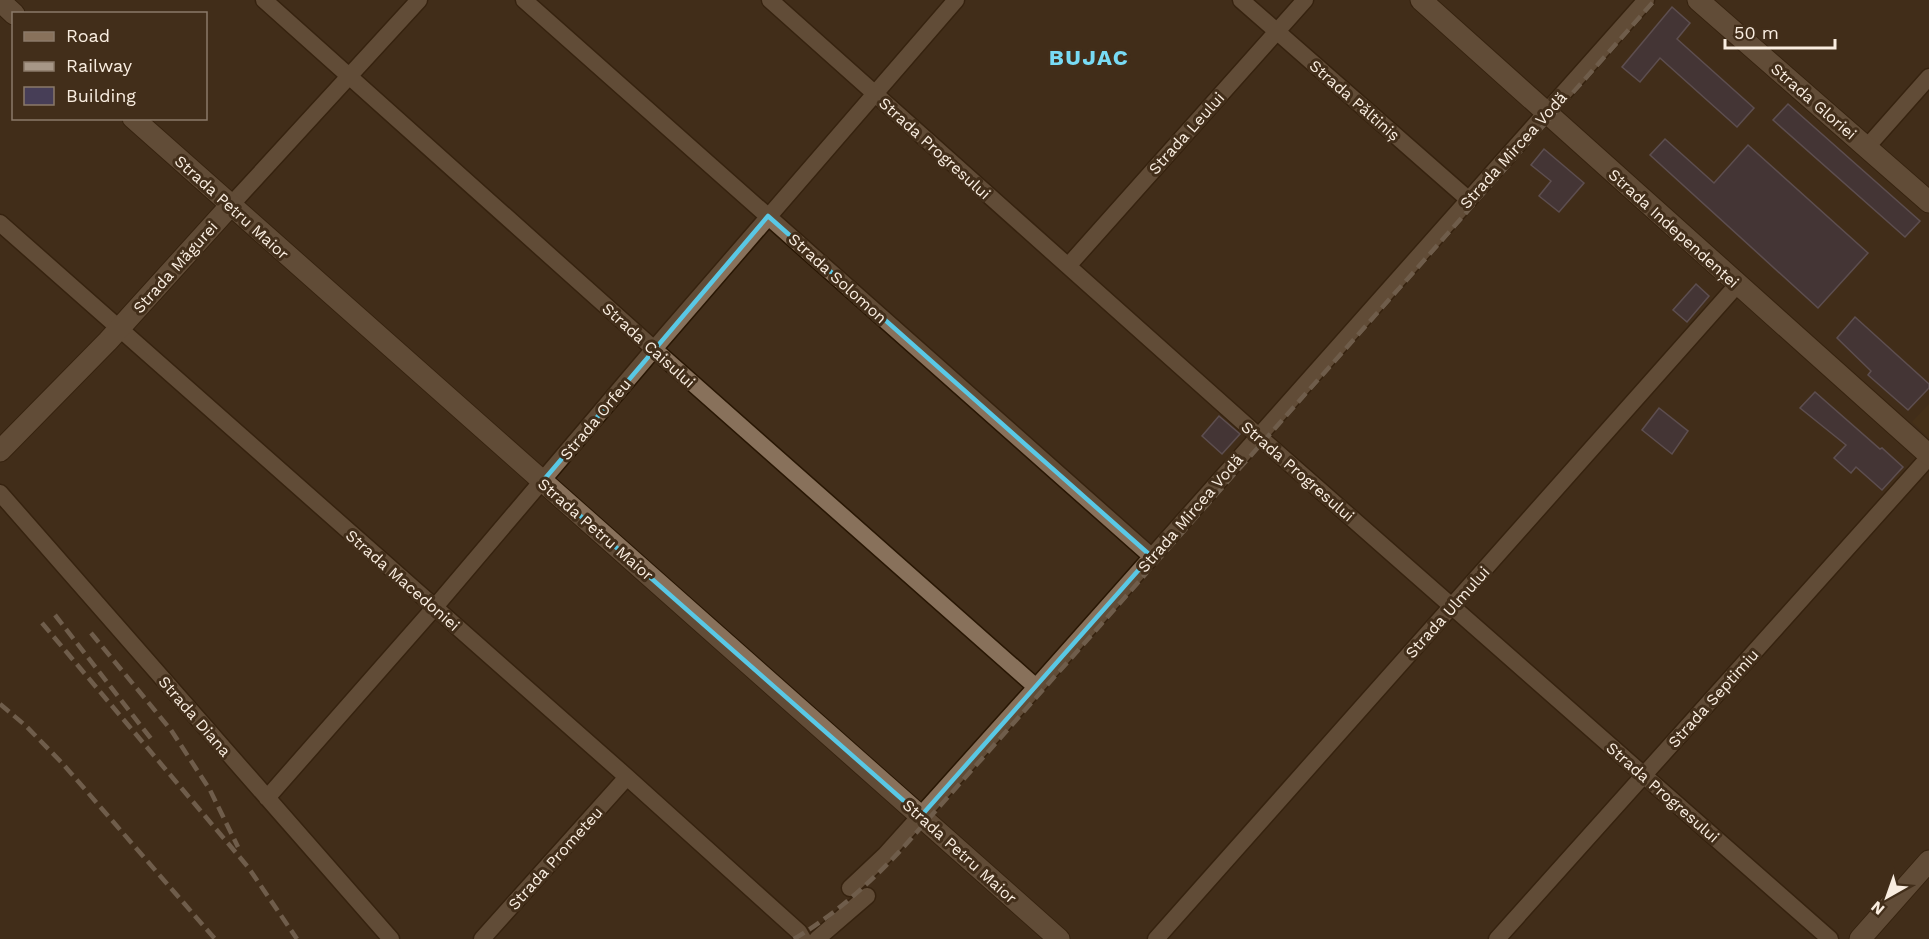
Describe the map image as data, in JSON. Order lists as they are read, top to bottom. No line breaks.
{"streets":{"street":["Strada Păltiniș","Strada Gloriei","Strada Leului","Strada Progresului","Strada Mircea Vodă","Strada Petru Maior","Strada Independenței","Strada Măgurei","Strada Solomon","Strada Caisului","Strada Orfeu","Strada Macedoniei","Strada Ulmului","Strada Septimiu","Strada Diana","Strada Prometeu"]},"crossings":[["Strada Păltiniș","Strada Leului"],["Strada Păltiniș","Strada Mircea Vodă"],["Strada Leului","Strada Progresului"],["Strada Progresului","Strada Mircea Vodă"],["Strada Progresului","Strada Orfeu"],["Strada Progresului","Strada Ulmului"],["Strada Progresului","Strada Septimiu"],["Strada Mircea Vodă","Strada Petru Maior"],["Strada Mircea Vodă","Strada Independenței"],["Strada Mircea Vodă","Strada Solomon"],["Strada Mircea Vodă","Strada Caisului"],["Strada Petru Maior","Strada Măgurei"],["Strada Petru Maior","Strada Orfeu"],["Strada Independenței","Strada Ulmului"],["Strada Independenței","Strada Septimiu"],["Strada Măgurei","Strada Caisului"],["Strada Măgurei","Strada Macedoniei"],["Strada Solomon","Strada Orfeu"],["Strada Caisului","Strada Orfeu"],["Strada Orfeu","Strada Macedoniei"],["Strada Orfeu","Strada Diana"],["Strada Macedoniei","Strada Prometeu"]],"districts":["BUJAC"],"legend":["Road","Railway","Building"],"scale_bar":"50 m","north":"bottom left"}
